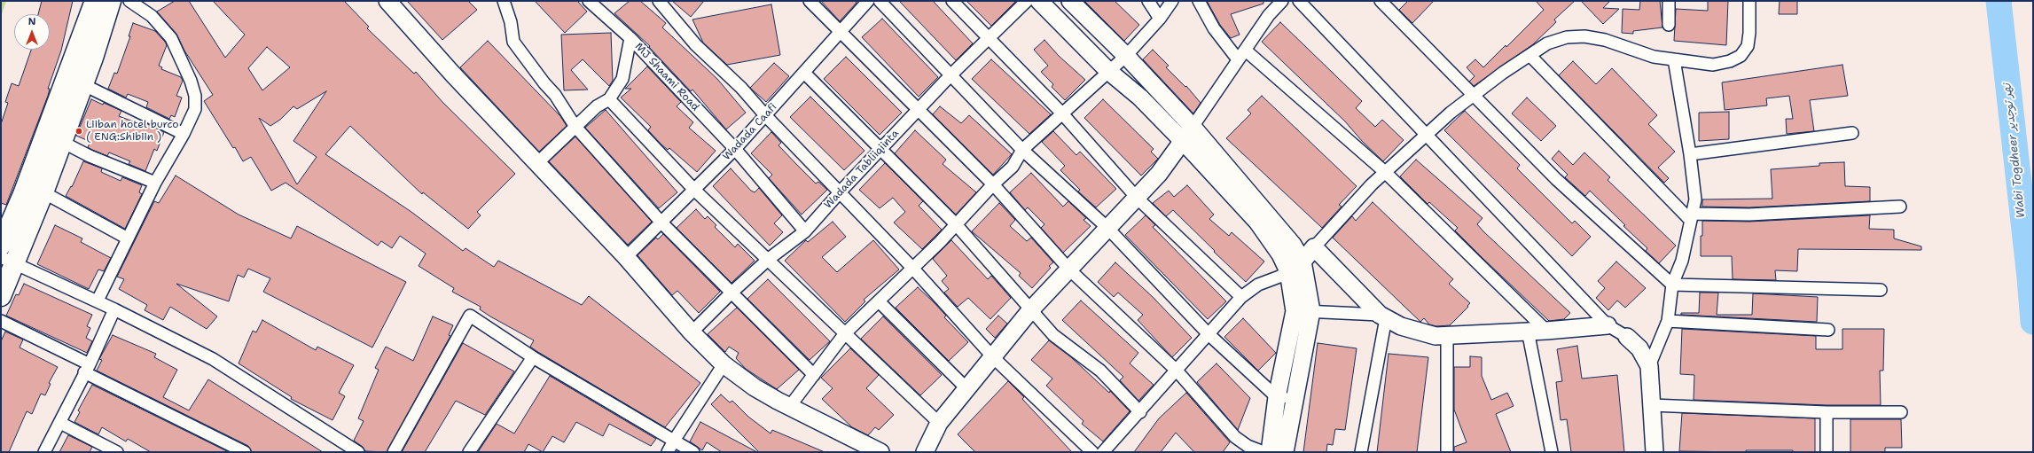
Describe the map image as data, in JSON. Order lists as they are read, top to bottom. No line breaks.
{"streets":{"street":["MJ Shaami Road","Wadada Caafi","Wadada Tabliiqiinta"]},"crossings":[["MJ Shaami Road","Wadada Caafi"],["MJ Shaami Road","Wadada Tabliiqiinta"]],"water":["Wabi Togdheer نهر توجدير"],"places":["Liiban hotel burco ( ENG:Shibiin )"],"north":"top"}
